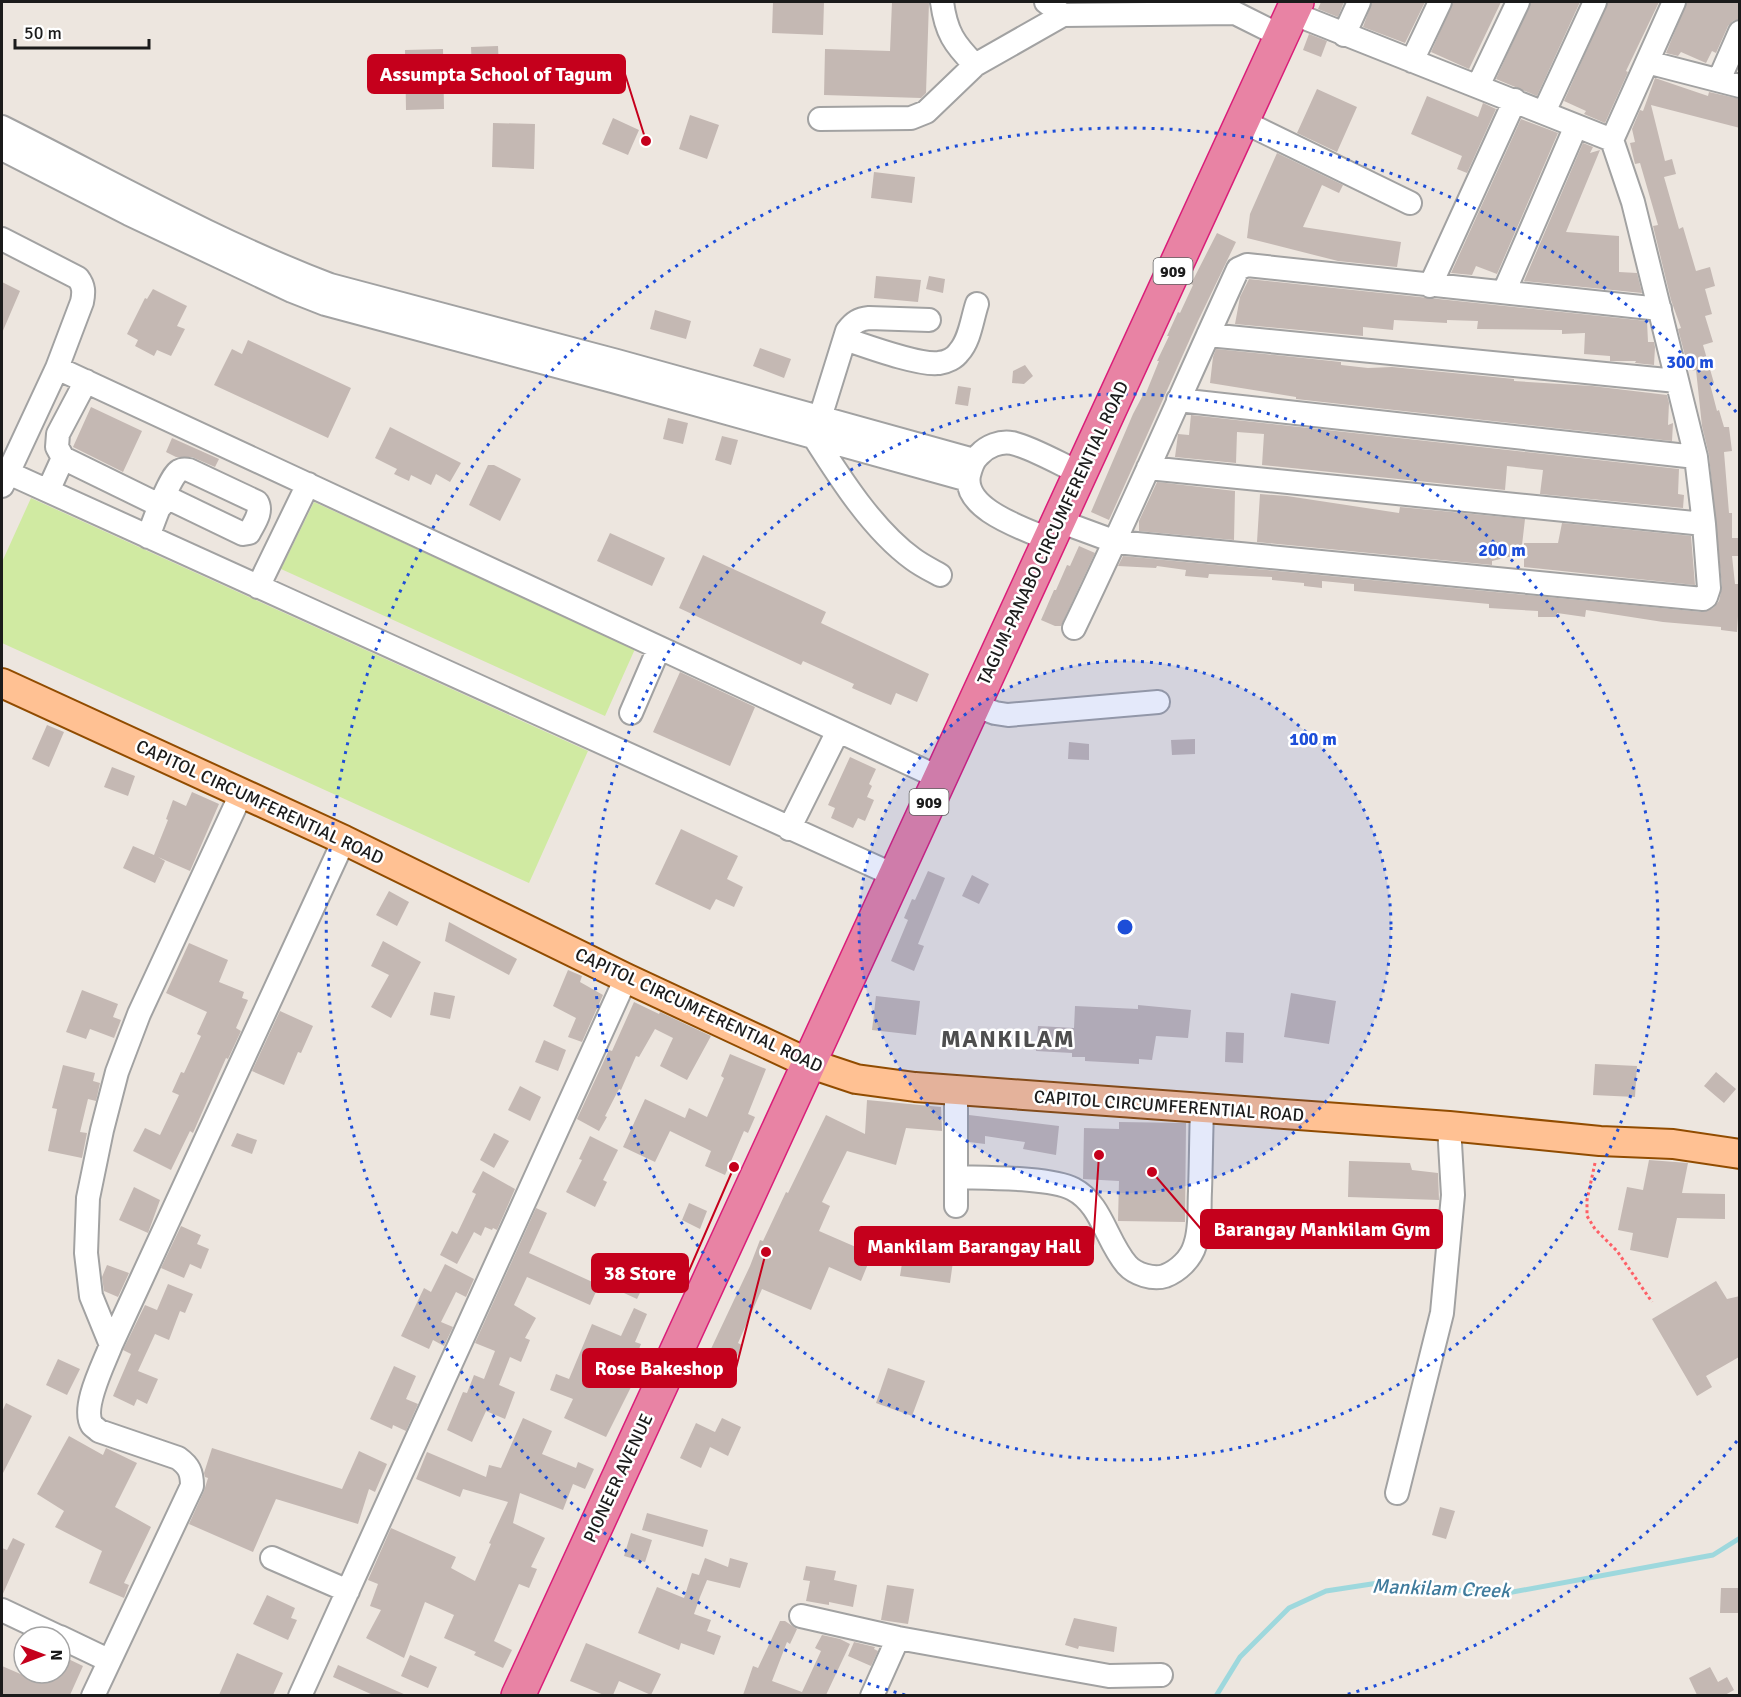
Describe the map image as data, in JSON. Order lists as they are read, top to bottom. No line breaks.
{"streets":{"highway":["909","TAGUM-PANABO CIRCUMFERENTIAL ROAD","PIONEER AVENUE"],"main road":["CAPITOL CIRCUMFERENTIAL ROAD"]},"crossings":[["TAGUM-PANABO CIRCUMFERENTIAL ROAD","CAPITOL CIRCUMFERENTIAL ROAD"],["TAGUM-PANABO CIRCUMFERENTIAL ROAD","PIONEER AVENUE"],["CAPITOL CIRCUMFERENTIAL ROAD","PIONEER AVENUE"]],"districts":["MANKILAM"],"water":["Mankilam Creek"],"places":["Assumpta School of Tagum","Mankilam Barangay Hall","38 Store","Barangay Mankilam Gym","Rose Bakeshop"],"scale_bar":"50 m","north":"right","rings":["300 m","200 m","100 m"]}
